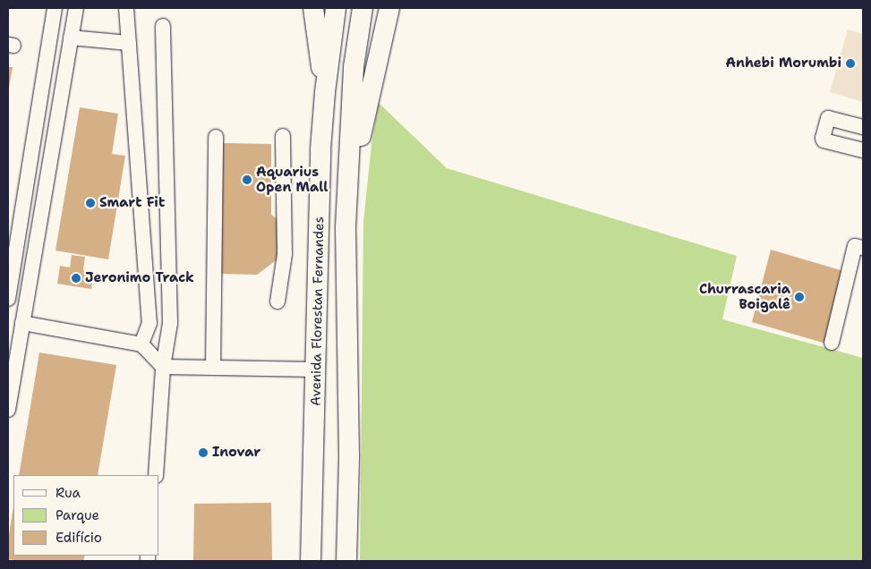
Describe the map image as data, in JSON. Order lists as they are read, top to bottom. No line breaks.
{"streets":{"highway":["Avenida Florestan Fernandes"]},"places":["Anhebi Morumbi","Aquarius Open Mall","Smart Fit","Jeronimo Track","Churrascaria Boigalê","Inovar"],"legend":["Rua","Parque","Edifício"]}
